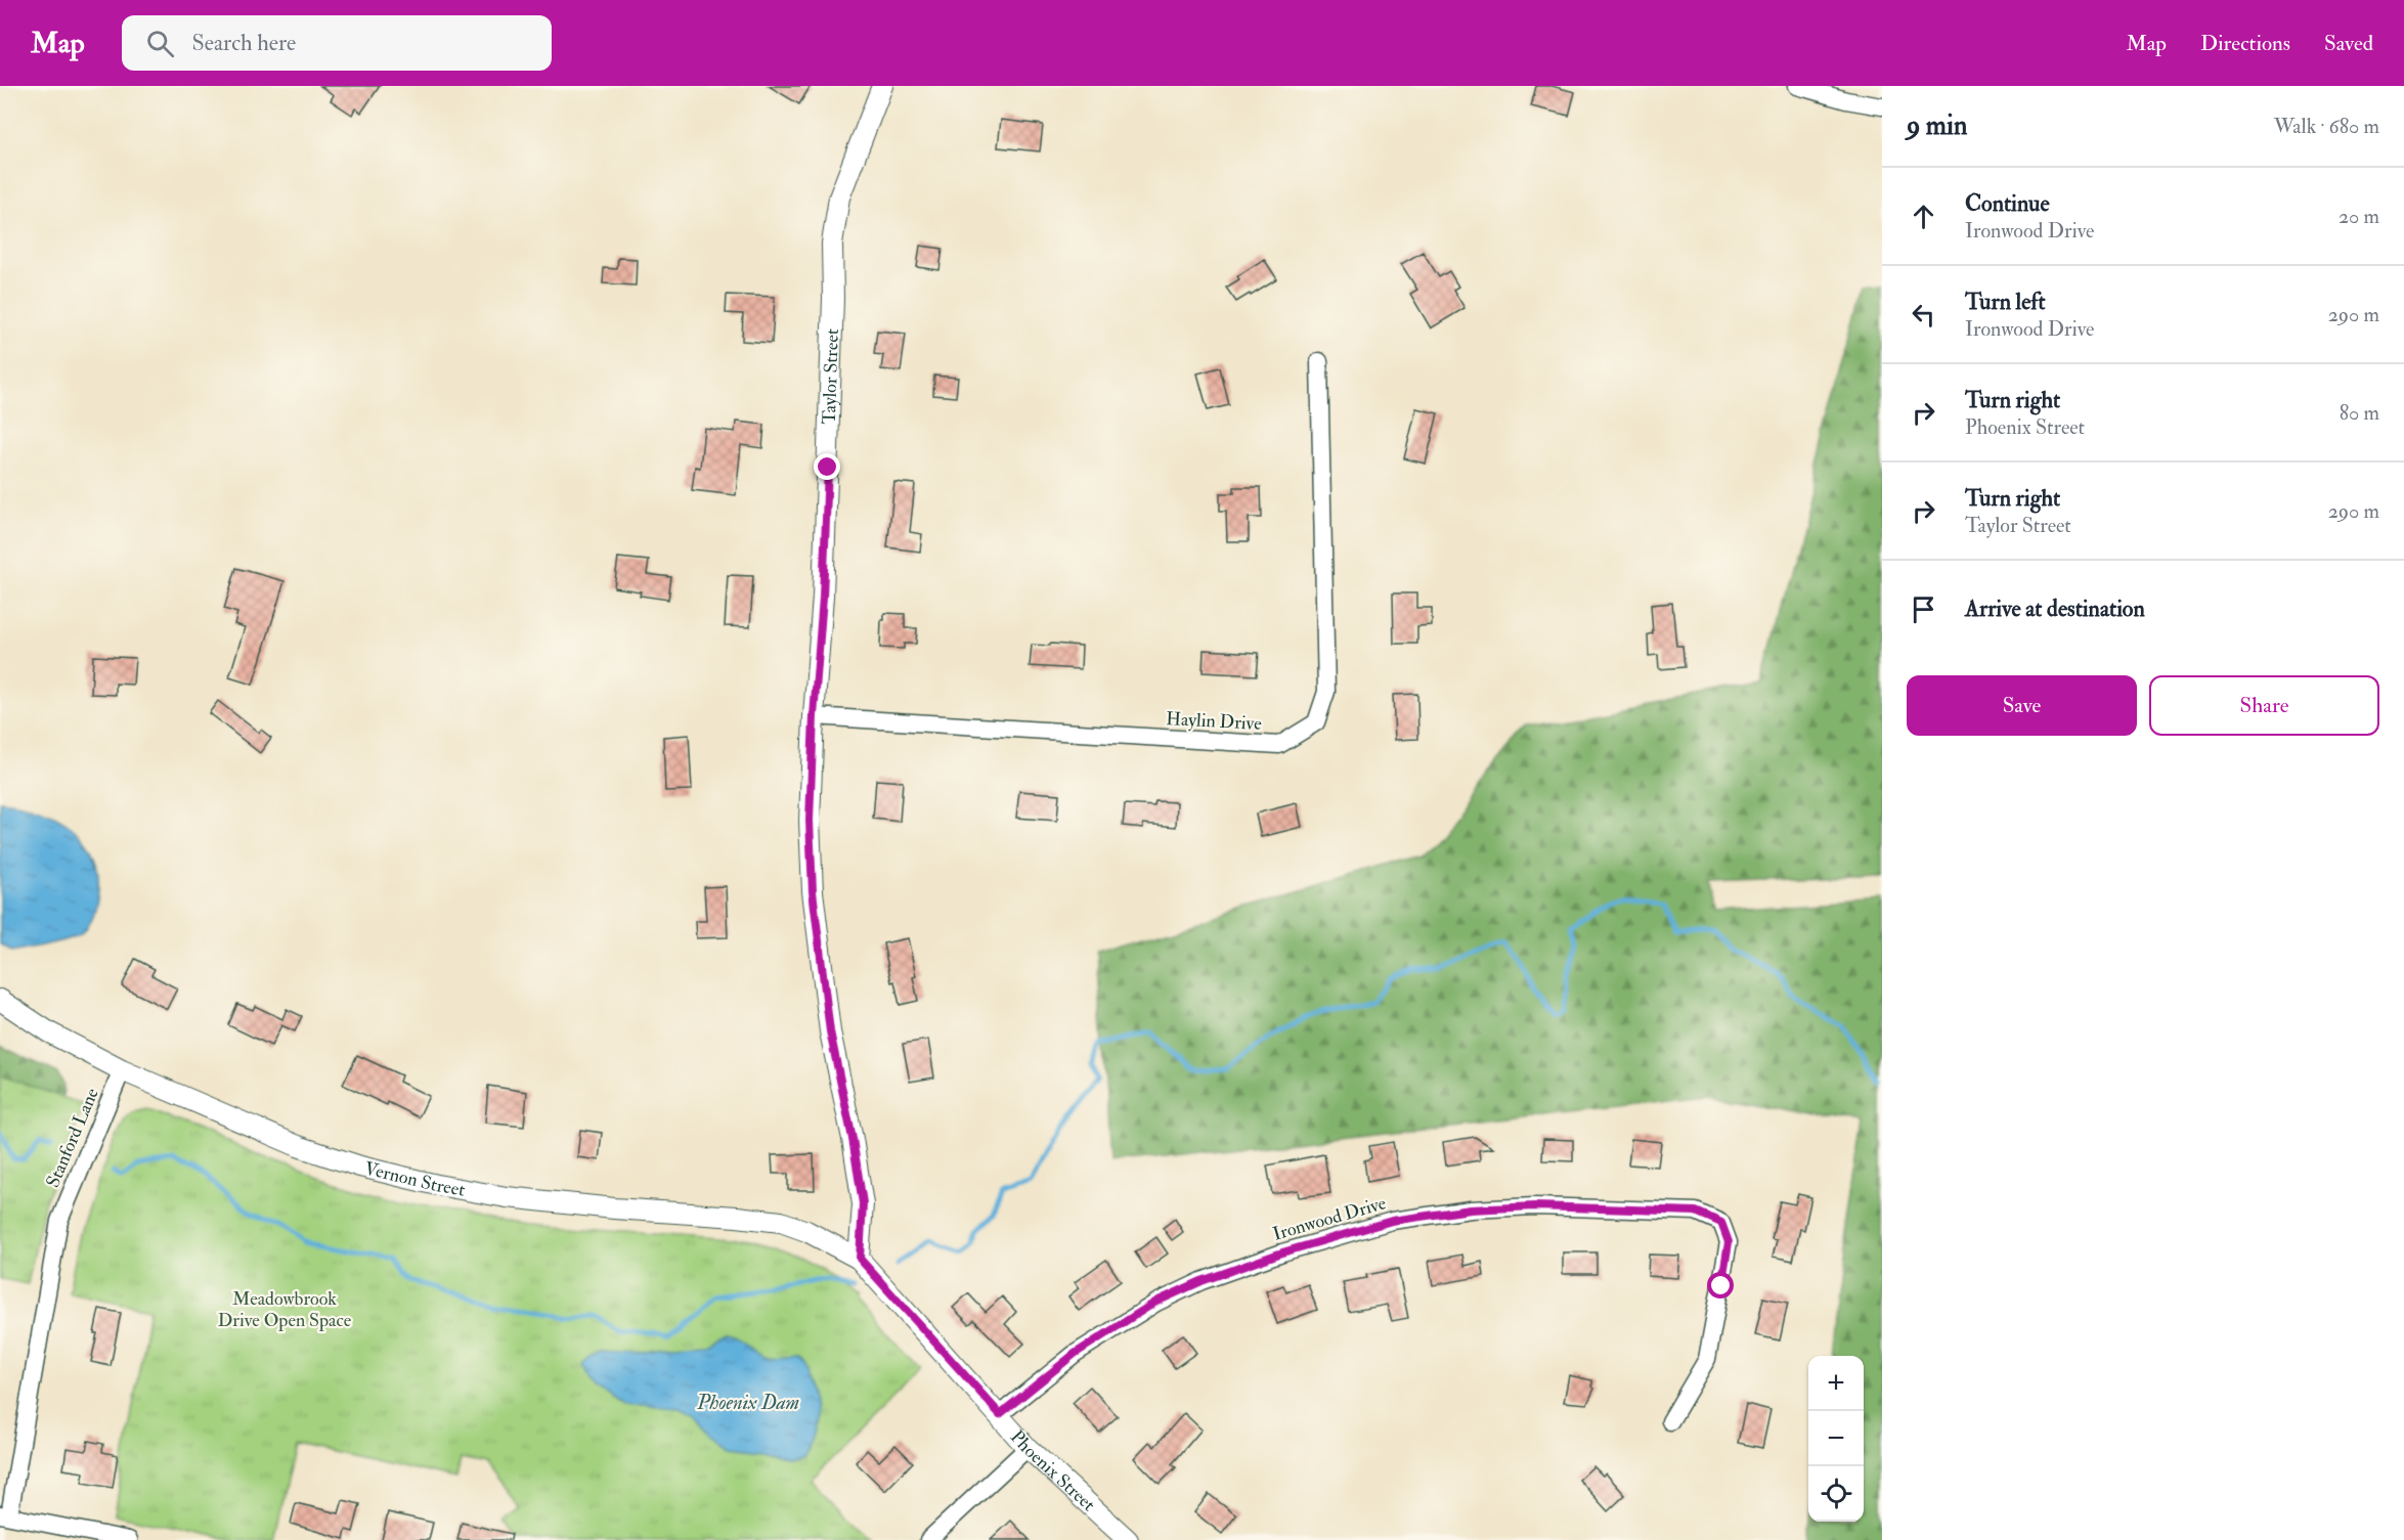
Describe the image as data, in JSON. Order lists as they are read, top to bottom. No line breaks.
{"streets":{"street":["Taylor Street","Haylin Drive","Stanford Lane","Vernon Street","Ironwood Drive","Phoenix Street"]},"crossings":[["Taylor Street","Haylin Drive"],["Taylor Street","Vernon Street"],["Taylor Street","Phoenix Street"],["Stanford Lane","Vernon Street"],["Vernon Street","Phoenix Street"],["Ironwood Drive","Phoenix Street"]],"water":["Phoenix Dam"],"parks":["Meadowbrook Drive Open Space"],"page":{"header":"Map","search":"Search here","nav":["Map","Directions","Saved"],"heading":["9 min","Walk · 680 m"],"list":[["Continue","Ironwood Drive","20 m"],["Turn left","Ironwood Drive","290 m"],["Turn right","Phoenix Street","80 m"],["Turn right","Taylor Street","290 m"],"Arrive at destination"],"buttons":["Save","Share"],"map_buttons":["+","−"]}}
